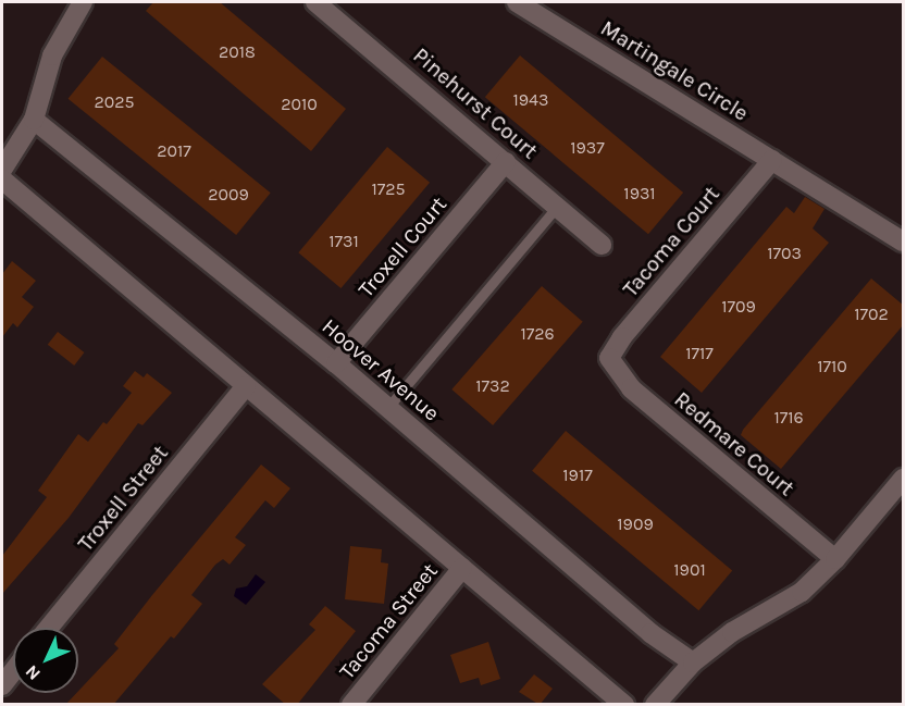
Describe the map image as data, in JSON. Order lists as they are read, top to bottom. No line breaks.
{"streets":{"street":["Martingale Circle","Pinehurst Court","Tacoma Court","Troxell Court","Hoover Avenue","Redmare Court","Troxell Street","Tacoma Street"]},"crossings":[["Martingale Circle","Tacoma Court"],["Pinehurst Court","Troxell Court"],["Tacoma Court","Redmare Court"],["Troxell Court","Hoover Avenue"]],"house_numbers":["2018","1943","2025","2010","1937","2017","1725","1931","2009","1731","1703","1709","1702","1726","1717","1710","1732","1716","1917","1909","1901"],"north":"bottom left"}
